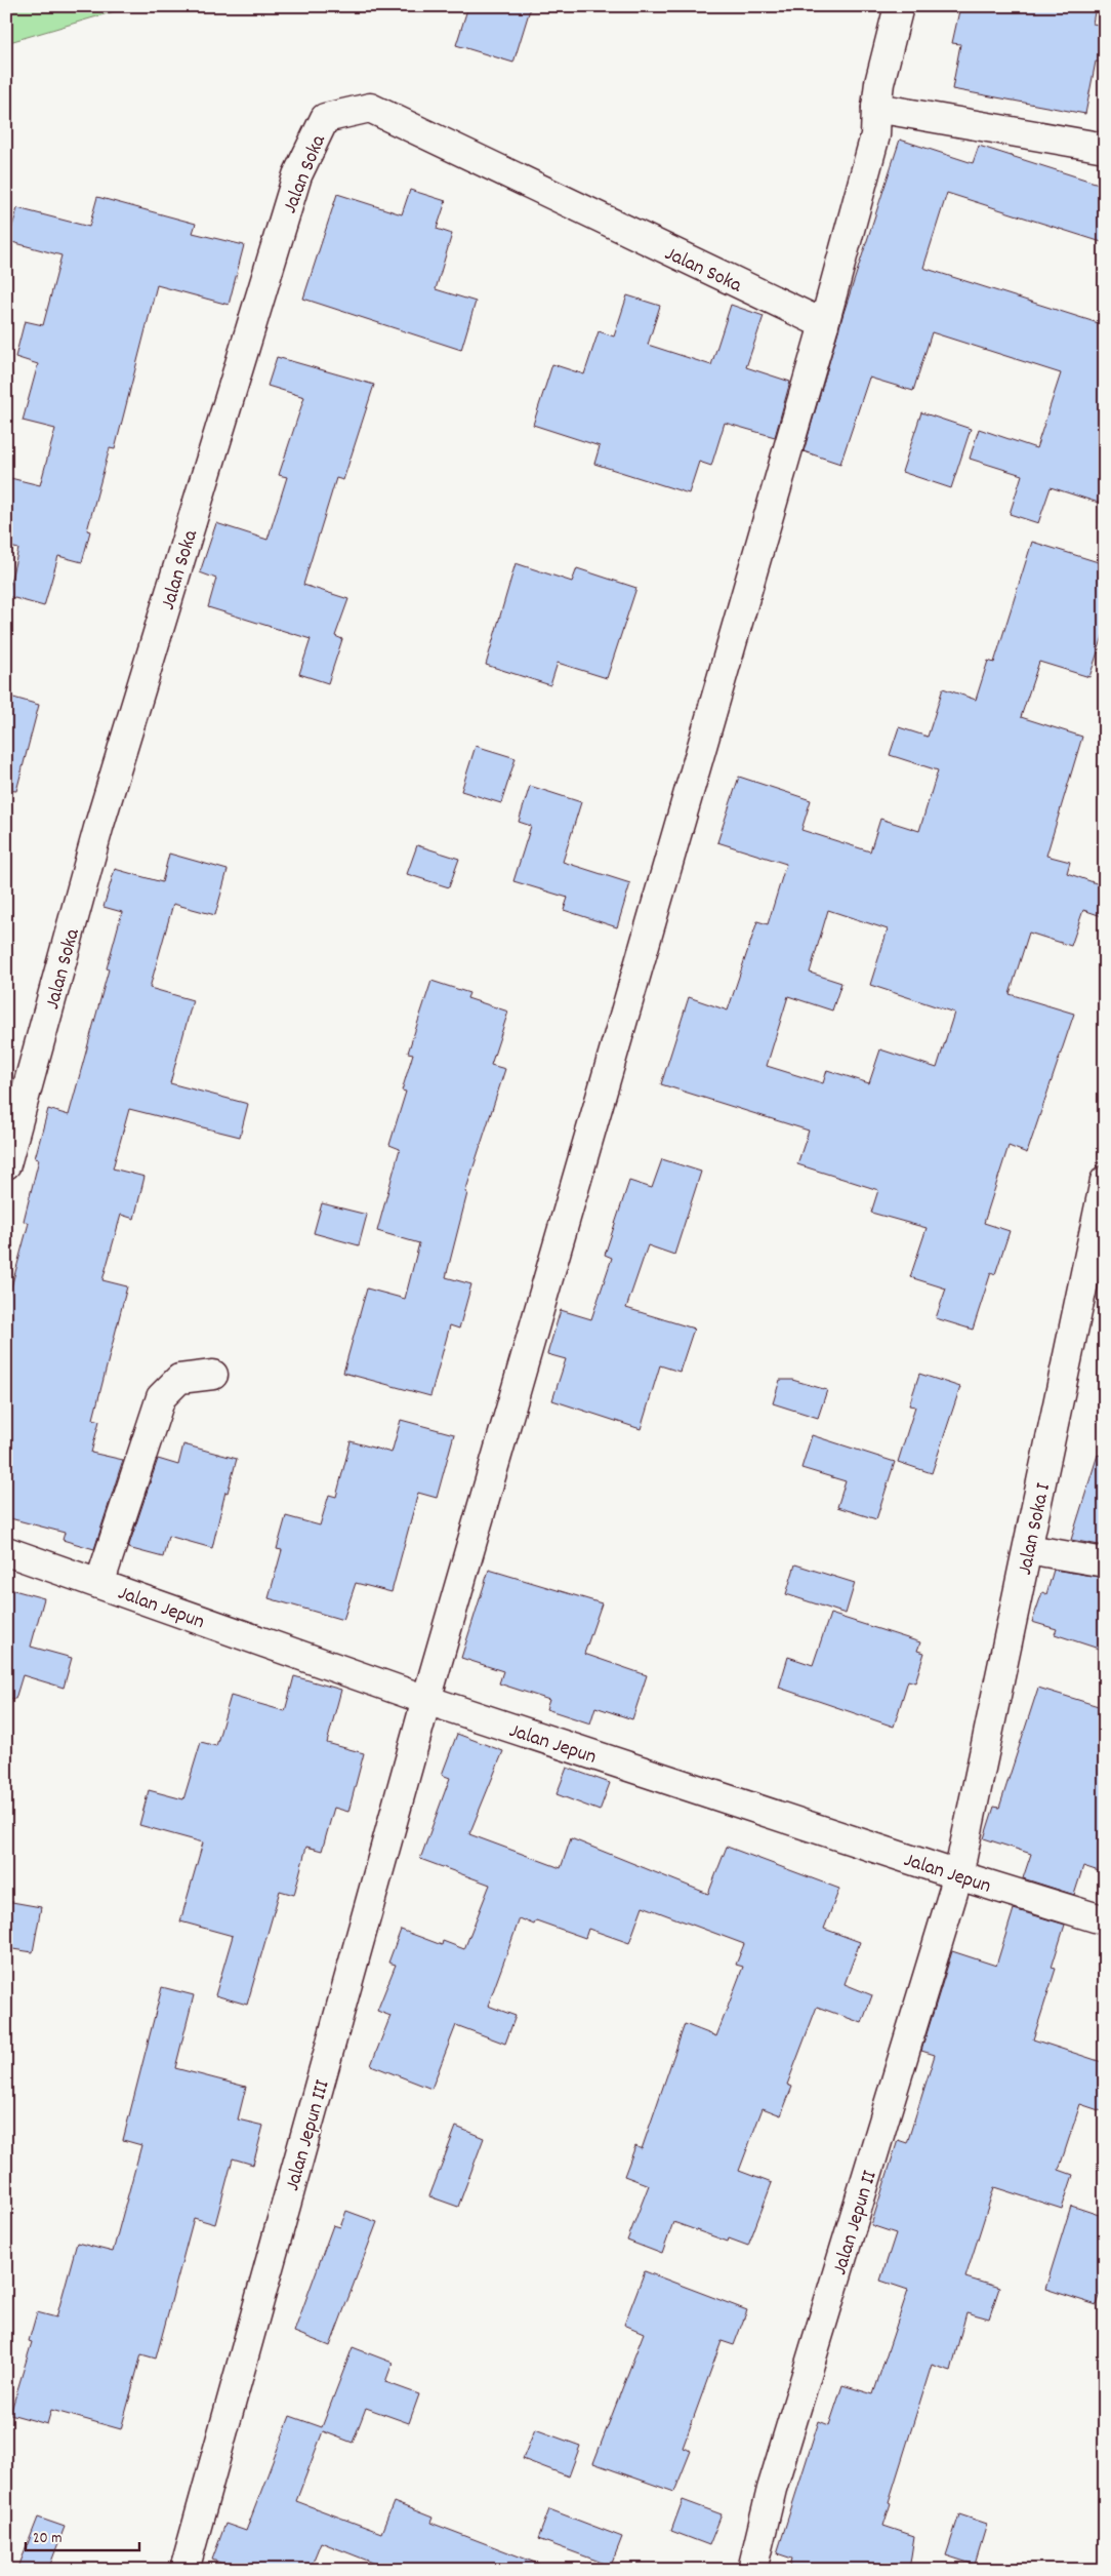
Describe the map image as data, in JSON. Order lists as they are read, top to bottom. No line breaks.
{"streets":{"street":["Jalan Soka","Jalan Soka I","Jalan Jepun","Jalan Jepun III","Jalan Jepun II"]},"crossings":[["Jalan Soka","Jalan Jepun III"],["Jalan Soka I","Jalan Jepun"],["Jalan Soka I","Jalan Jepun II"],["Jalan Jepun","Jalan Jepun III"],["Jalan Jepun","Jalan Jepun II"]],"scale_bar":"20 m"}
